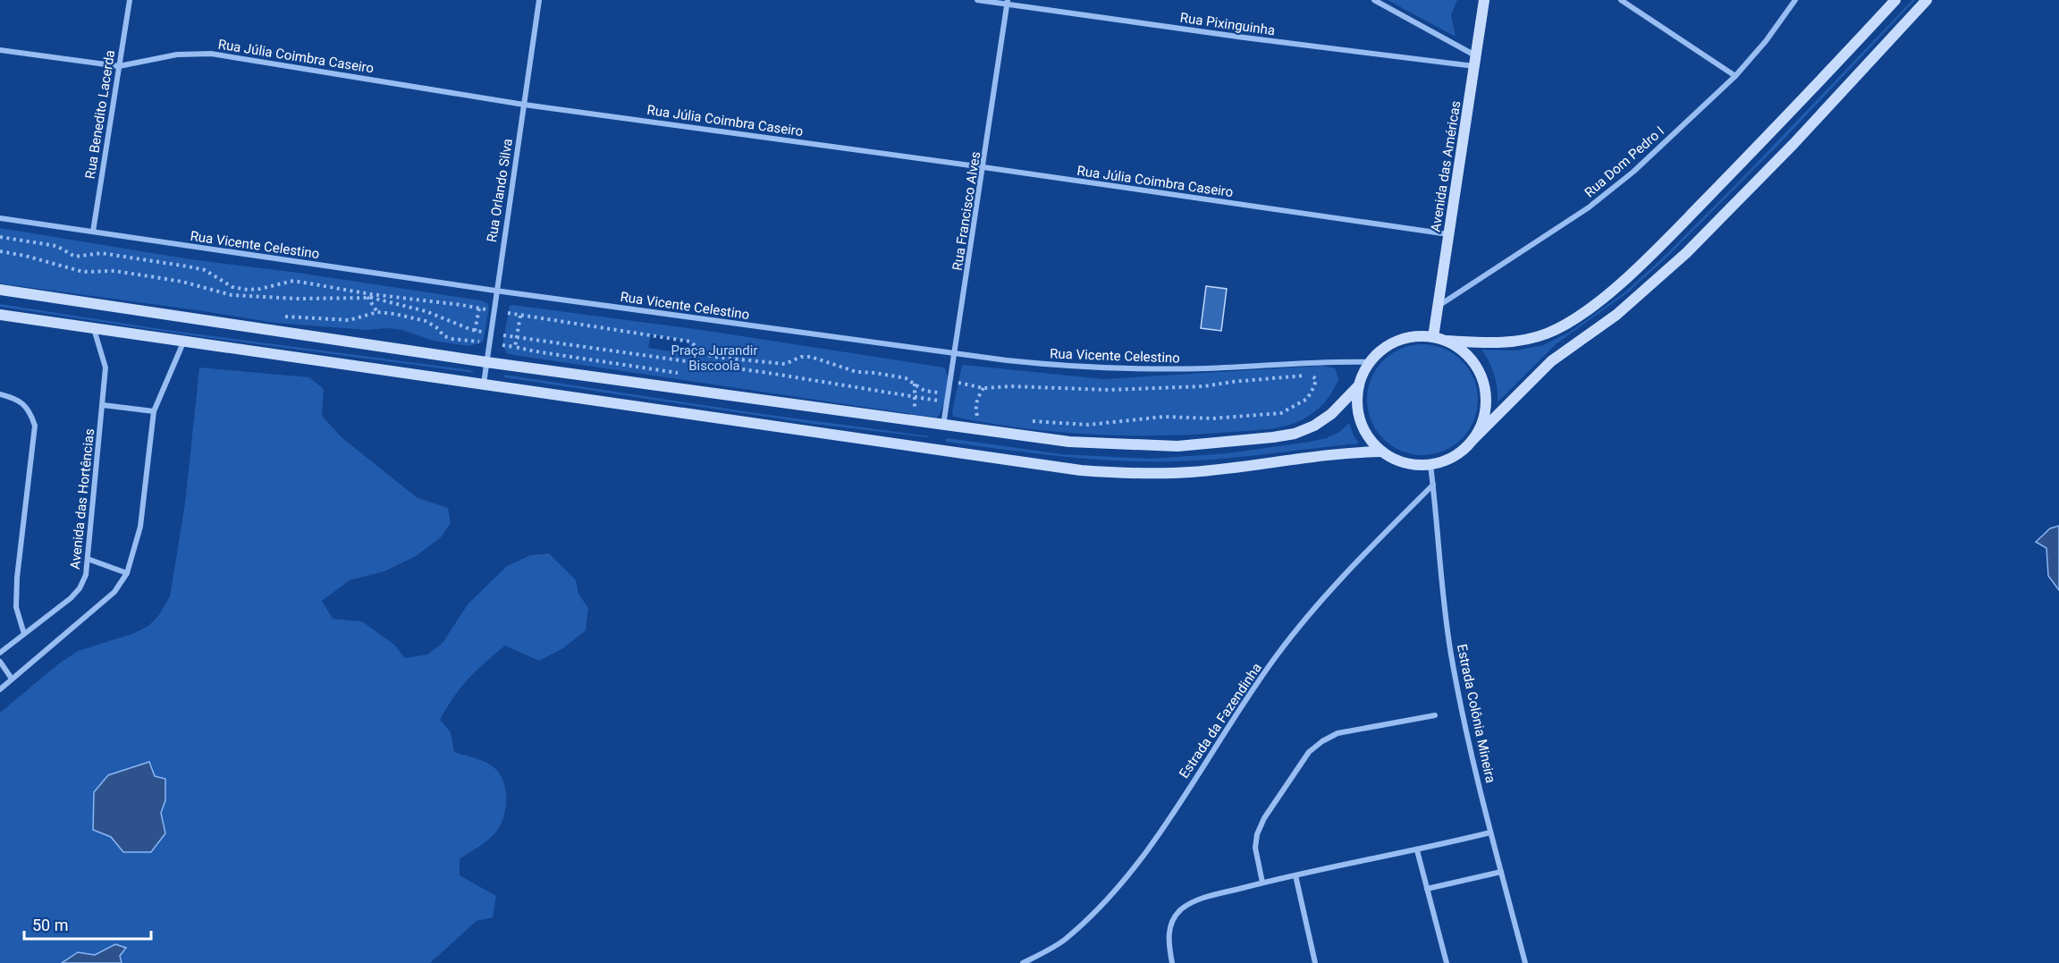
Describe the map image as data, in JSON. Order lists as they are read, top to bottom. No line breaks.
{"streets":{"main road":["Avenida das Américas"],"street":["Rua Pixinguinha","Rua Júlia Coimbra Caseiro","Rua Benedito Lacerda","Rua Dom Pedro I","Rua Orlando Silva","Rua Francisco Alves","Rua Vicente Celestino","Avenida das Hortências","Estrada Colônia Mineira","Estrada da Fazendinha"]},"crossings":[["Rua Pixinguinha","Avenida das Américas"],["Rua Pixinguinha","Rua Francisco Alves"],["Rua Júlia Coimbra Caseiro","Rua Benedito Lacerda"],["Rua Júlia Coimbra Caseiro","Avenida das Américas"],["Rua Júlia Coimbra Caseiro","Rua Orlando Silva"],["Rua Júlia Coimbra Caseiro","Rua Francisco Alves"],["Rua Benedito Lacerda","Rua Vicente Celestino"],["Rua Dom Pedro I","Avenida das Américas"],["Avenida das Américas","Rua Vicente Celestino"],["Avenida das Américas","Estrada Colônia Mineira"],["Rua Orlando Silva","Rua Vicente Celestino"],["Rua Francisco Alves","Rua Vicente Celestino"],["Rua Vicente Celestino","Estrada Colônia Mineira"],["Estrada Colônia Mineira","Estrada da Fazendinha"]],"parks":["Praça Jurandir Biscoola"],"scale_bar":"50 m"}
